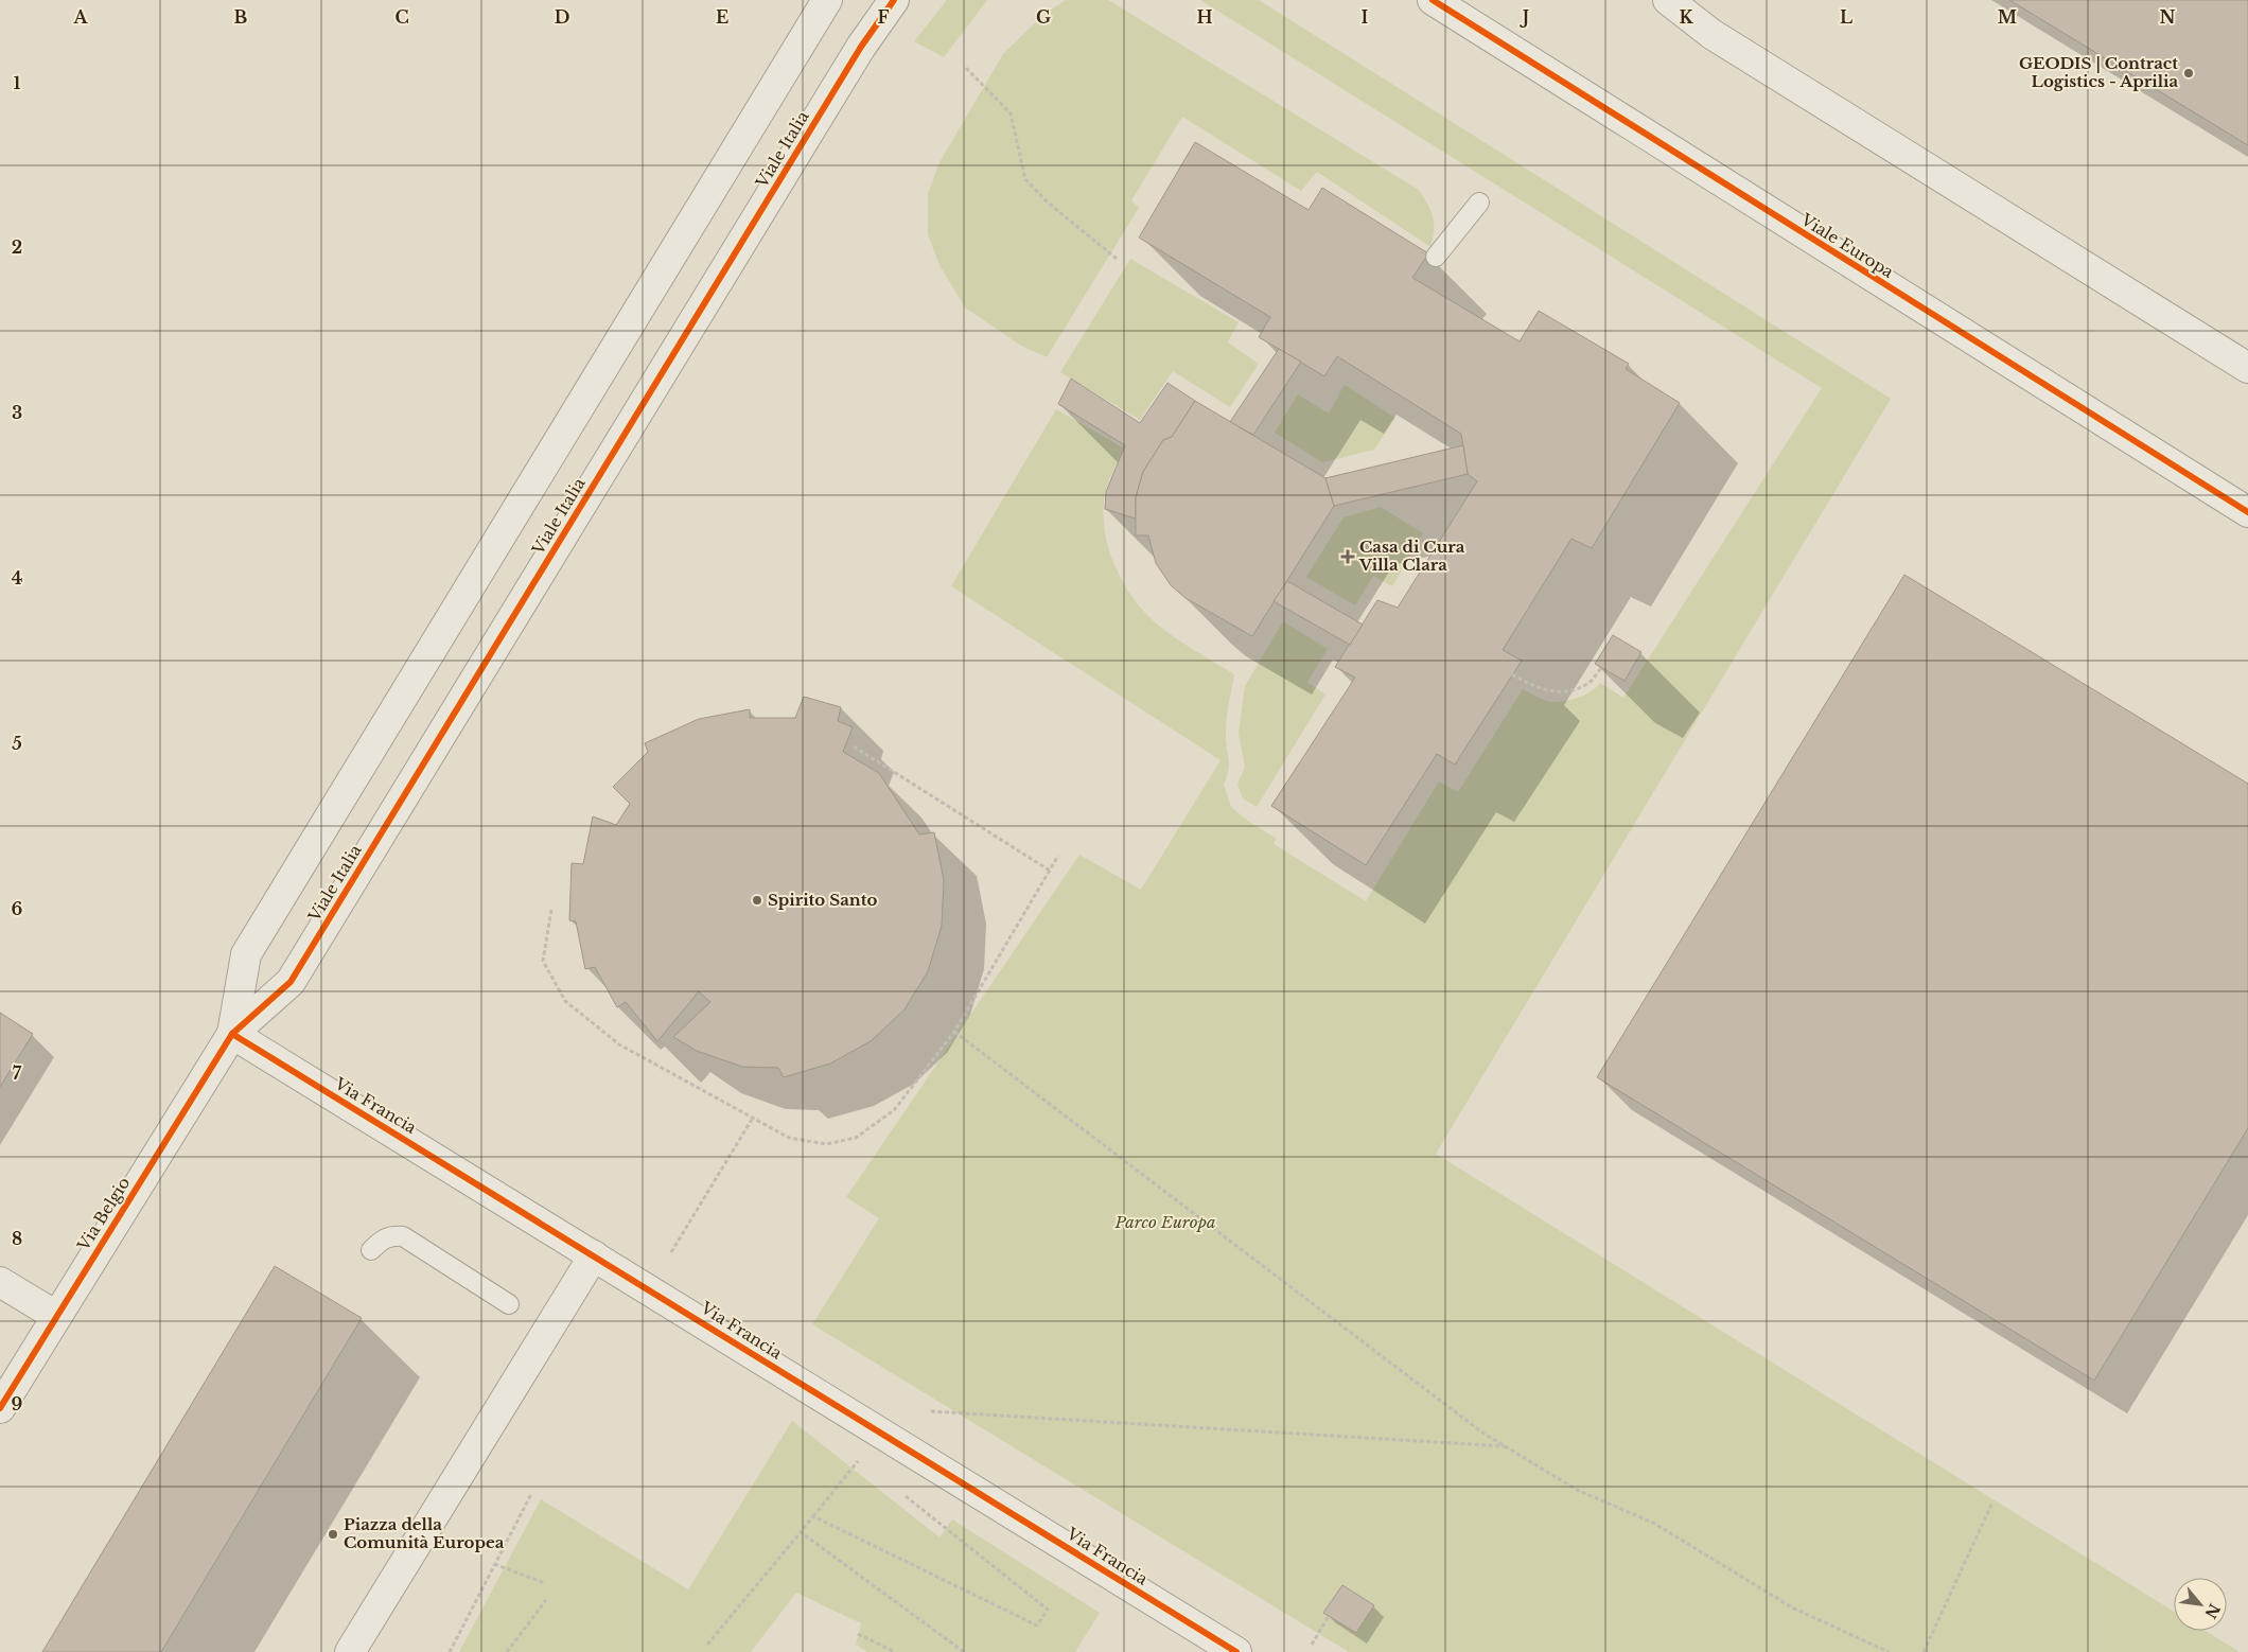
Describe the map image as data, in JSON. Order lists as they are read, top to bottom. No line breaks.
{"streets":{"street":["Viale Italia","Viale Europa","Via Francia","Via Belgio"]},"crossings":[["Viale Italia","Via Francia"],["Viale Italia","Via Belgio"],["Via Francia","Via Belgio"]],"parks":["Parco Europa"],"places":{"other":["GEODIS | Contract Logistics - Aprilia","Spirito Santo","Piazza della Comunità Europea"],"health":["Casa di Cura Villa Clara"]},"north":"bottom right","grid":{"columns":["A","B","C","D","E","F","G","H","I","J","K","L","M","N"],"rows":["1","2","3","4","5","6","7","8","9"]}}
